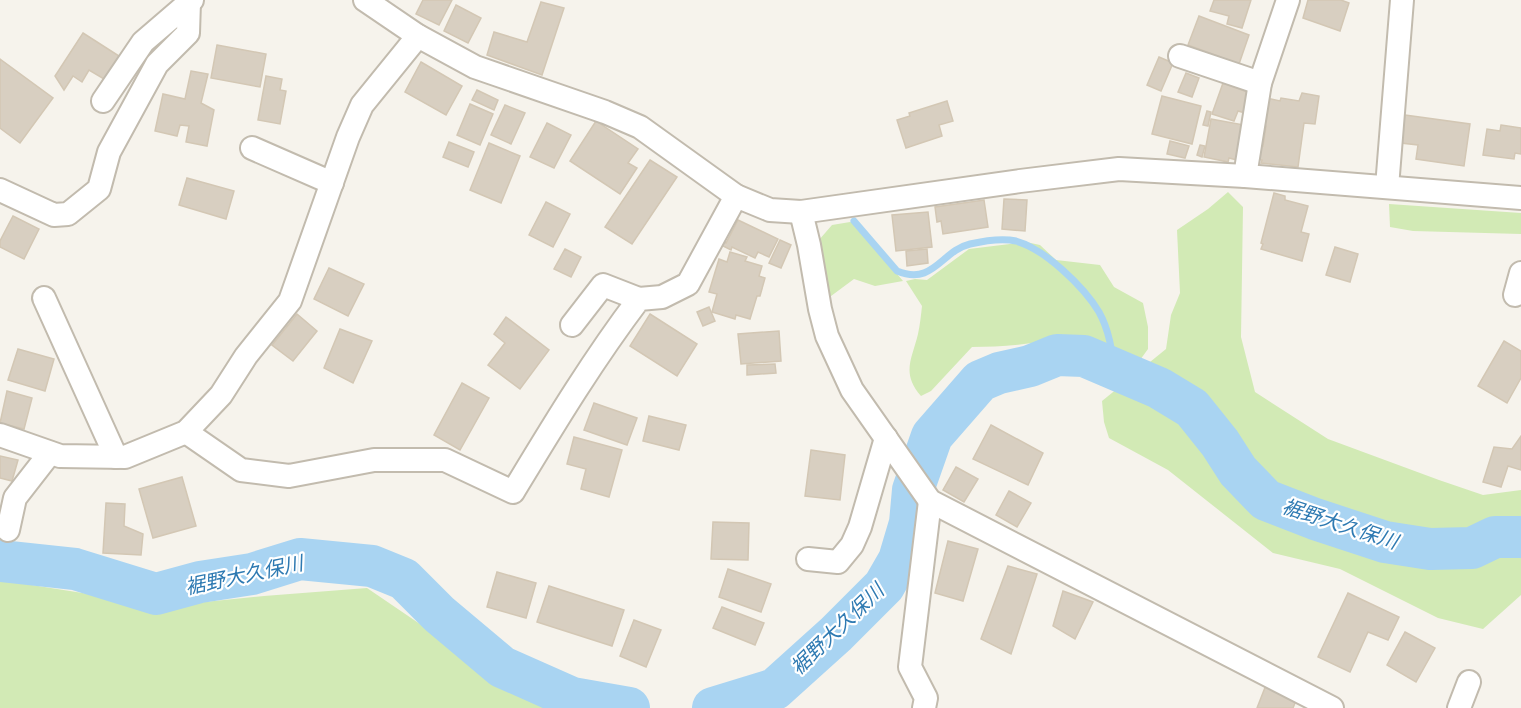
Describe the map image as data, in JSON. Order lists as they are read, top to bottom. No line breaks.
{"water":["裾野大久保川"]}
